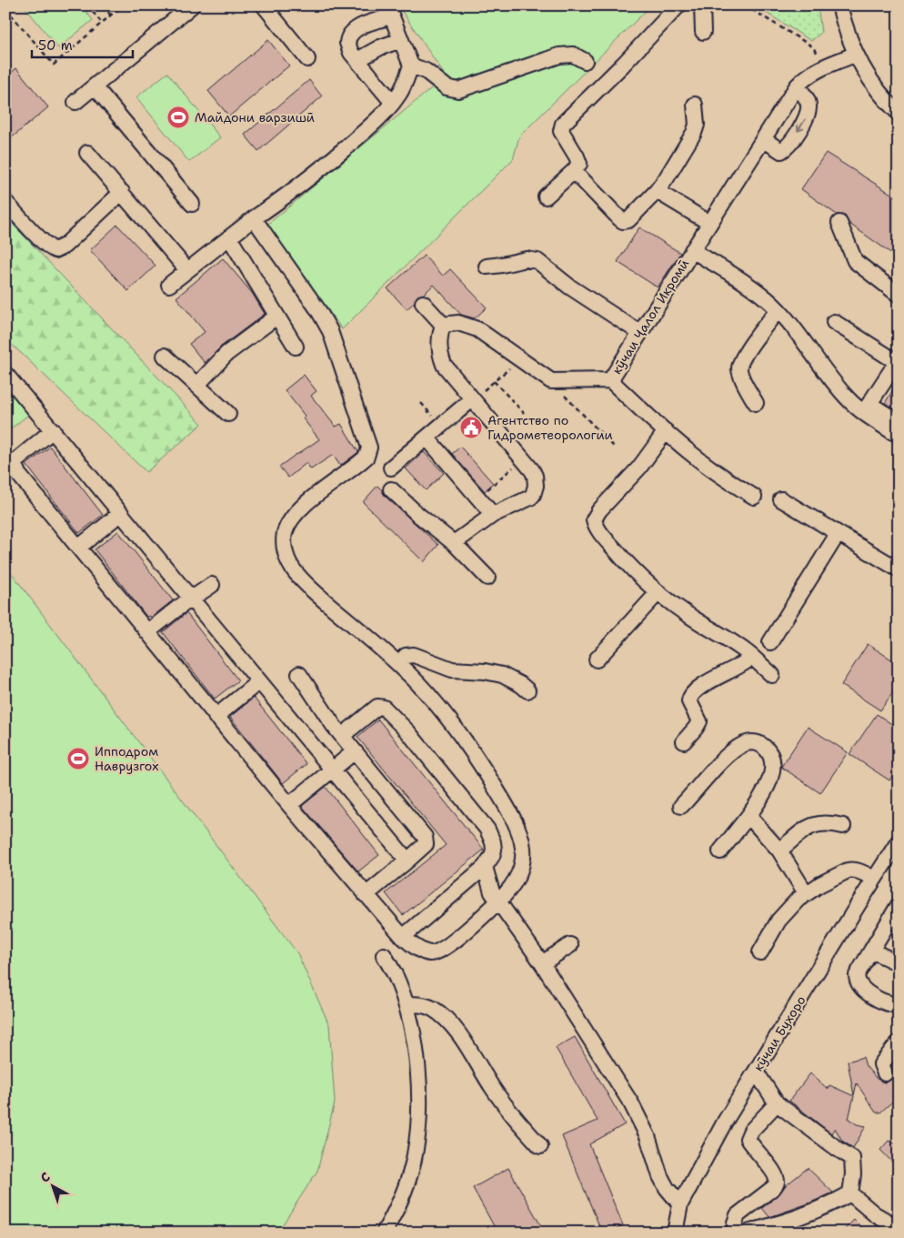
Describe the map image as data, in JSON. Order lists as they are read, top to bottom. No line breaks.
{"streets":{"street":["кӯчаи Ҷалол Икромӣ","кӯчаи Бухоро"]},"places":{"sports":["Майдони варзишӣ","Ипподром Наврузгох"],"public building":["Агентство по Гидрометеорологии"]},"scale_bar":"50 m","north":"top left"}
